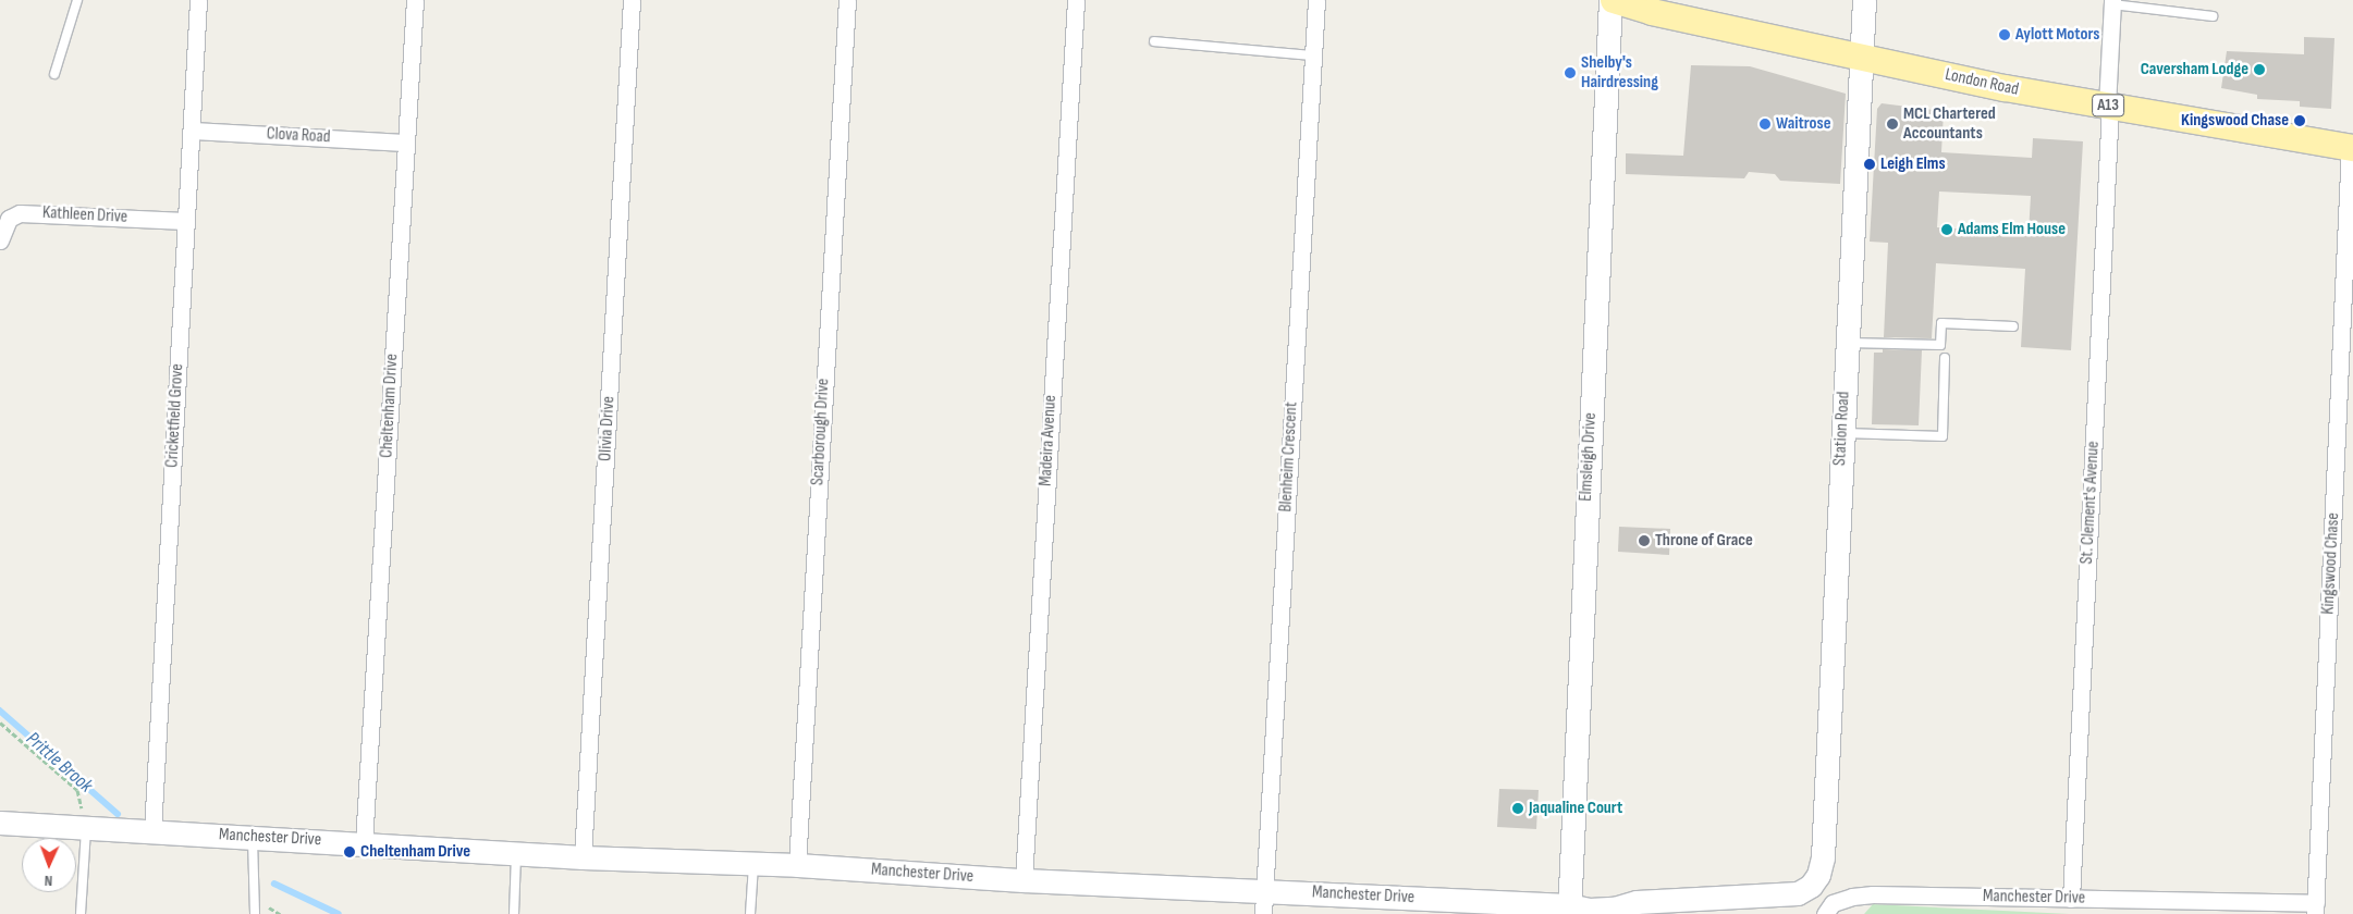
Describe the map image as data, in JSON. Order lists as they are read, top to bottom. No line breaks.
{"streets":{"main road":["London Road","A13"],"street":["Clova Road","Kathleen Drive","Cheltenham Drive","Cricketfield Grove","Olivia Drive","Station Road","Scarborough Drive","Madeira Avenue","Blenheim Crescent","Elmsleigh Drive","St. Clement's Avenue","Kingswood Chase","Manchester Drive"]},"crossings":[["London Road","Station Road"],["London Road","Elmsleigh Drive"],["London Road","St. Clement's Avenue"],["London Road","Kingswood Chase"],["Clova Road","Cheltenham Drive"],["Clova Road","Cricketfield Grove"],["Kathleen Drive","Cricketfield Grove"],["Cheltenham Drive","Manchester Drive"],["Cricketfield Grove","Manchester Drive"],["Olivia Drive","Manchester Drive"],["Station Road","Manchester Drive"],["Scarborough Drive","Manchester Drive"],["Madeira Avenue","Manchester Drive"],["Blenheim Crescent","Manchester Drive"],["Elmsleigh Drive","Manchester Drive"],["St. Clement's Avenue","Manchester Drive"],["Kingswood Chase","Manchester Drive"]],"water":["Prittle Brook"],"places":["Aylott Motors","Caversham Lodge","Shelby's Hairdressing","Kingswood Chase","Waitrose","MCL Chartered Accountants","Leigh Elms","Adams Elm House","Throne of Grace","Jaqualine Court","Cheltenham Drive"],"north":"bottom"}
